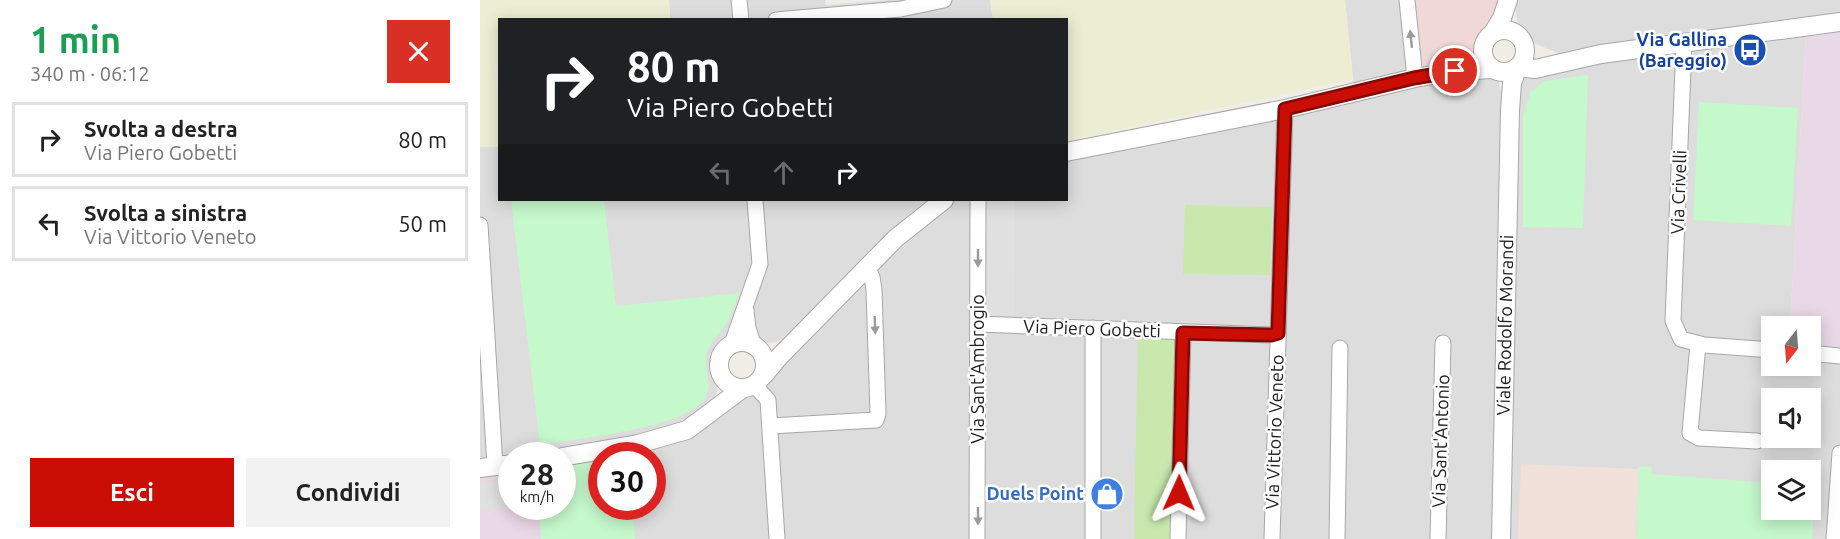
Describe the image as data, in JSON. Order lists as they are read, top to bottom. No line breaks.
{"streets":{"street":["Via Crivelli","Viale Rodolfo Morandi","Via Piero Gobetti","Via Sant'Ambrogio","Via Vittorio Veneto","Via Sant'Antonio"]},"crossings":[["Via Piero Gobetti","Via Sant'Ambrogio"],["Via Piero Gobetti","Via Vittorio Veneto"]],"places":{"bus stop":["Via Gallina (Bareggio)"],"shop":["Duels Point"]},"north":"bottom","page":{"heading":["1 min","340 m · 06:12"],"turn":["80 m","Via Piero Gobetti"],"list":[{"name":"Svolta a destra","note":"Via Piero Gobetti","value":"80 m"},{"name":"Svolta a sinistra","note":"Via Vittorio Veneto","value":"50 m"}],"speed":"28 km/h","limit":"30","buttons":["Esci","Condividi"]}}
